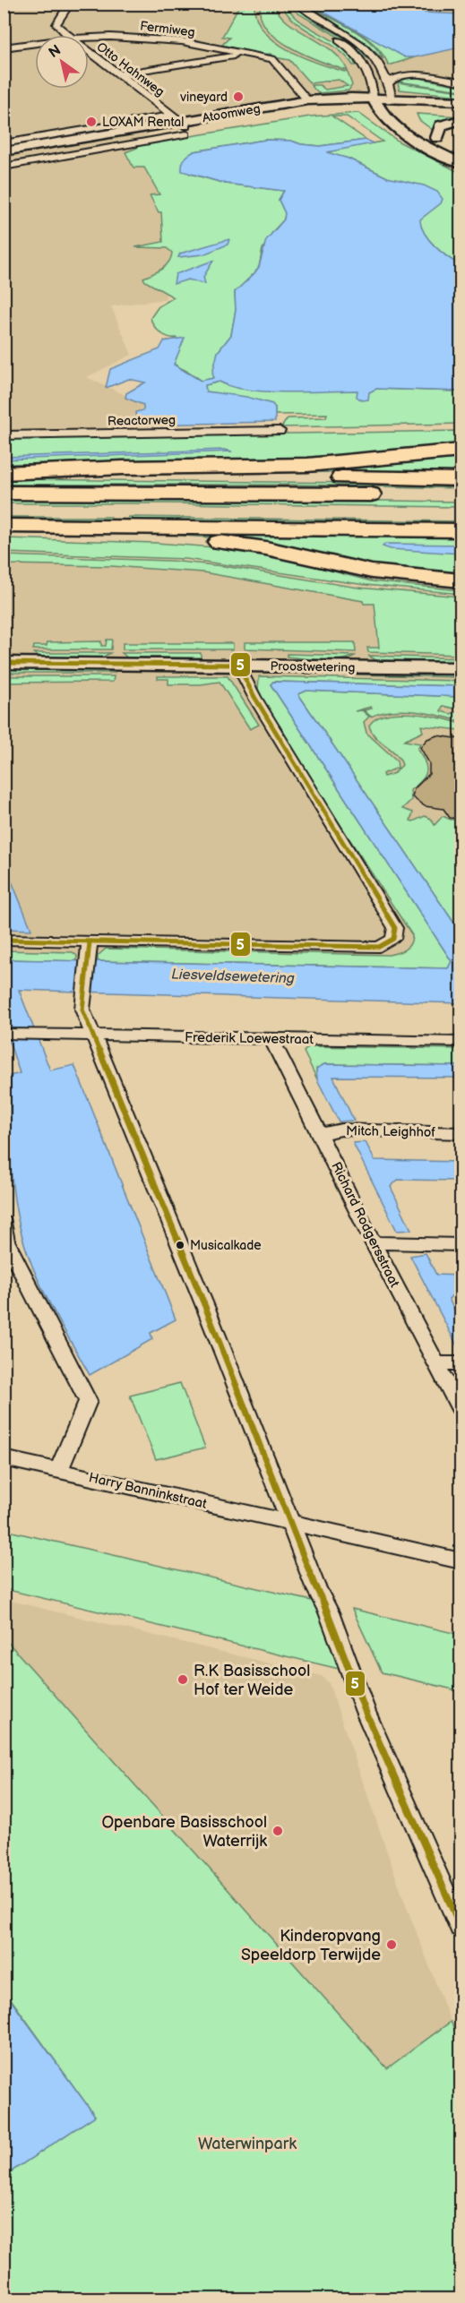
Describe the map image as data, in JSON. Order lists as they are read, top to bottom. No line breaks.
{"streets":{"main road":["Atoomweg","Proostwetering"],"street":["Fermiweg","Otto Hahnweg","Reactorweg","Frederik Loewestraat","Mitch Leighhof","Richard Rodgersstraat","Harry Banninkstraat"]},"crossings":[["Fermiweg","Atoomweg"],["Otto Hahnweg","Atoomweg"],["Frederik Loewestraat","Richard Rodgersstraat"],["Mitch Leighhof","Richard Rodgersstraat"]],"water":["Liesveldsewetering"],"parks":["Waterwinpark"],"places":["vineyard","LOXAM Rental","Musicalkade","R.K Basisschool Hof ter Weide","Openbare Basisschool Waterrijk","Kinderopvang Speeldorp Terwijde"],"lines":["transit line 5"],"north":"top left"}
